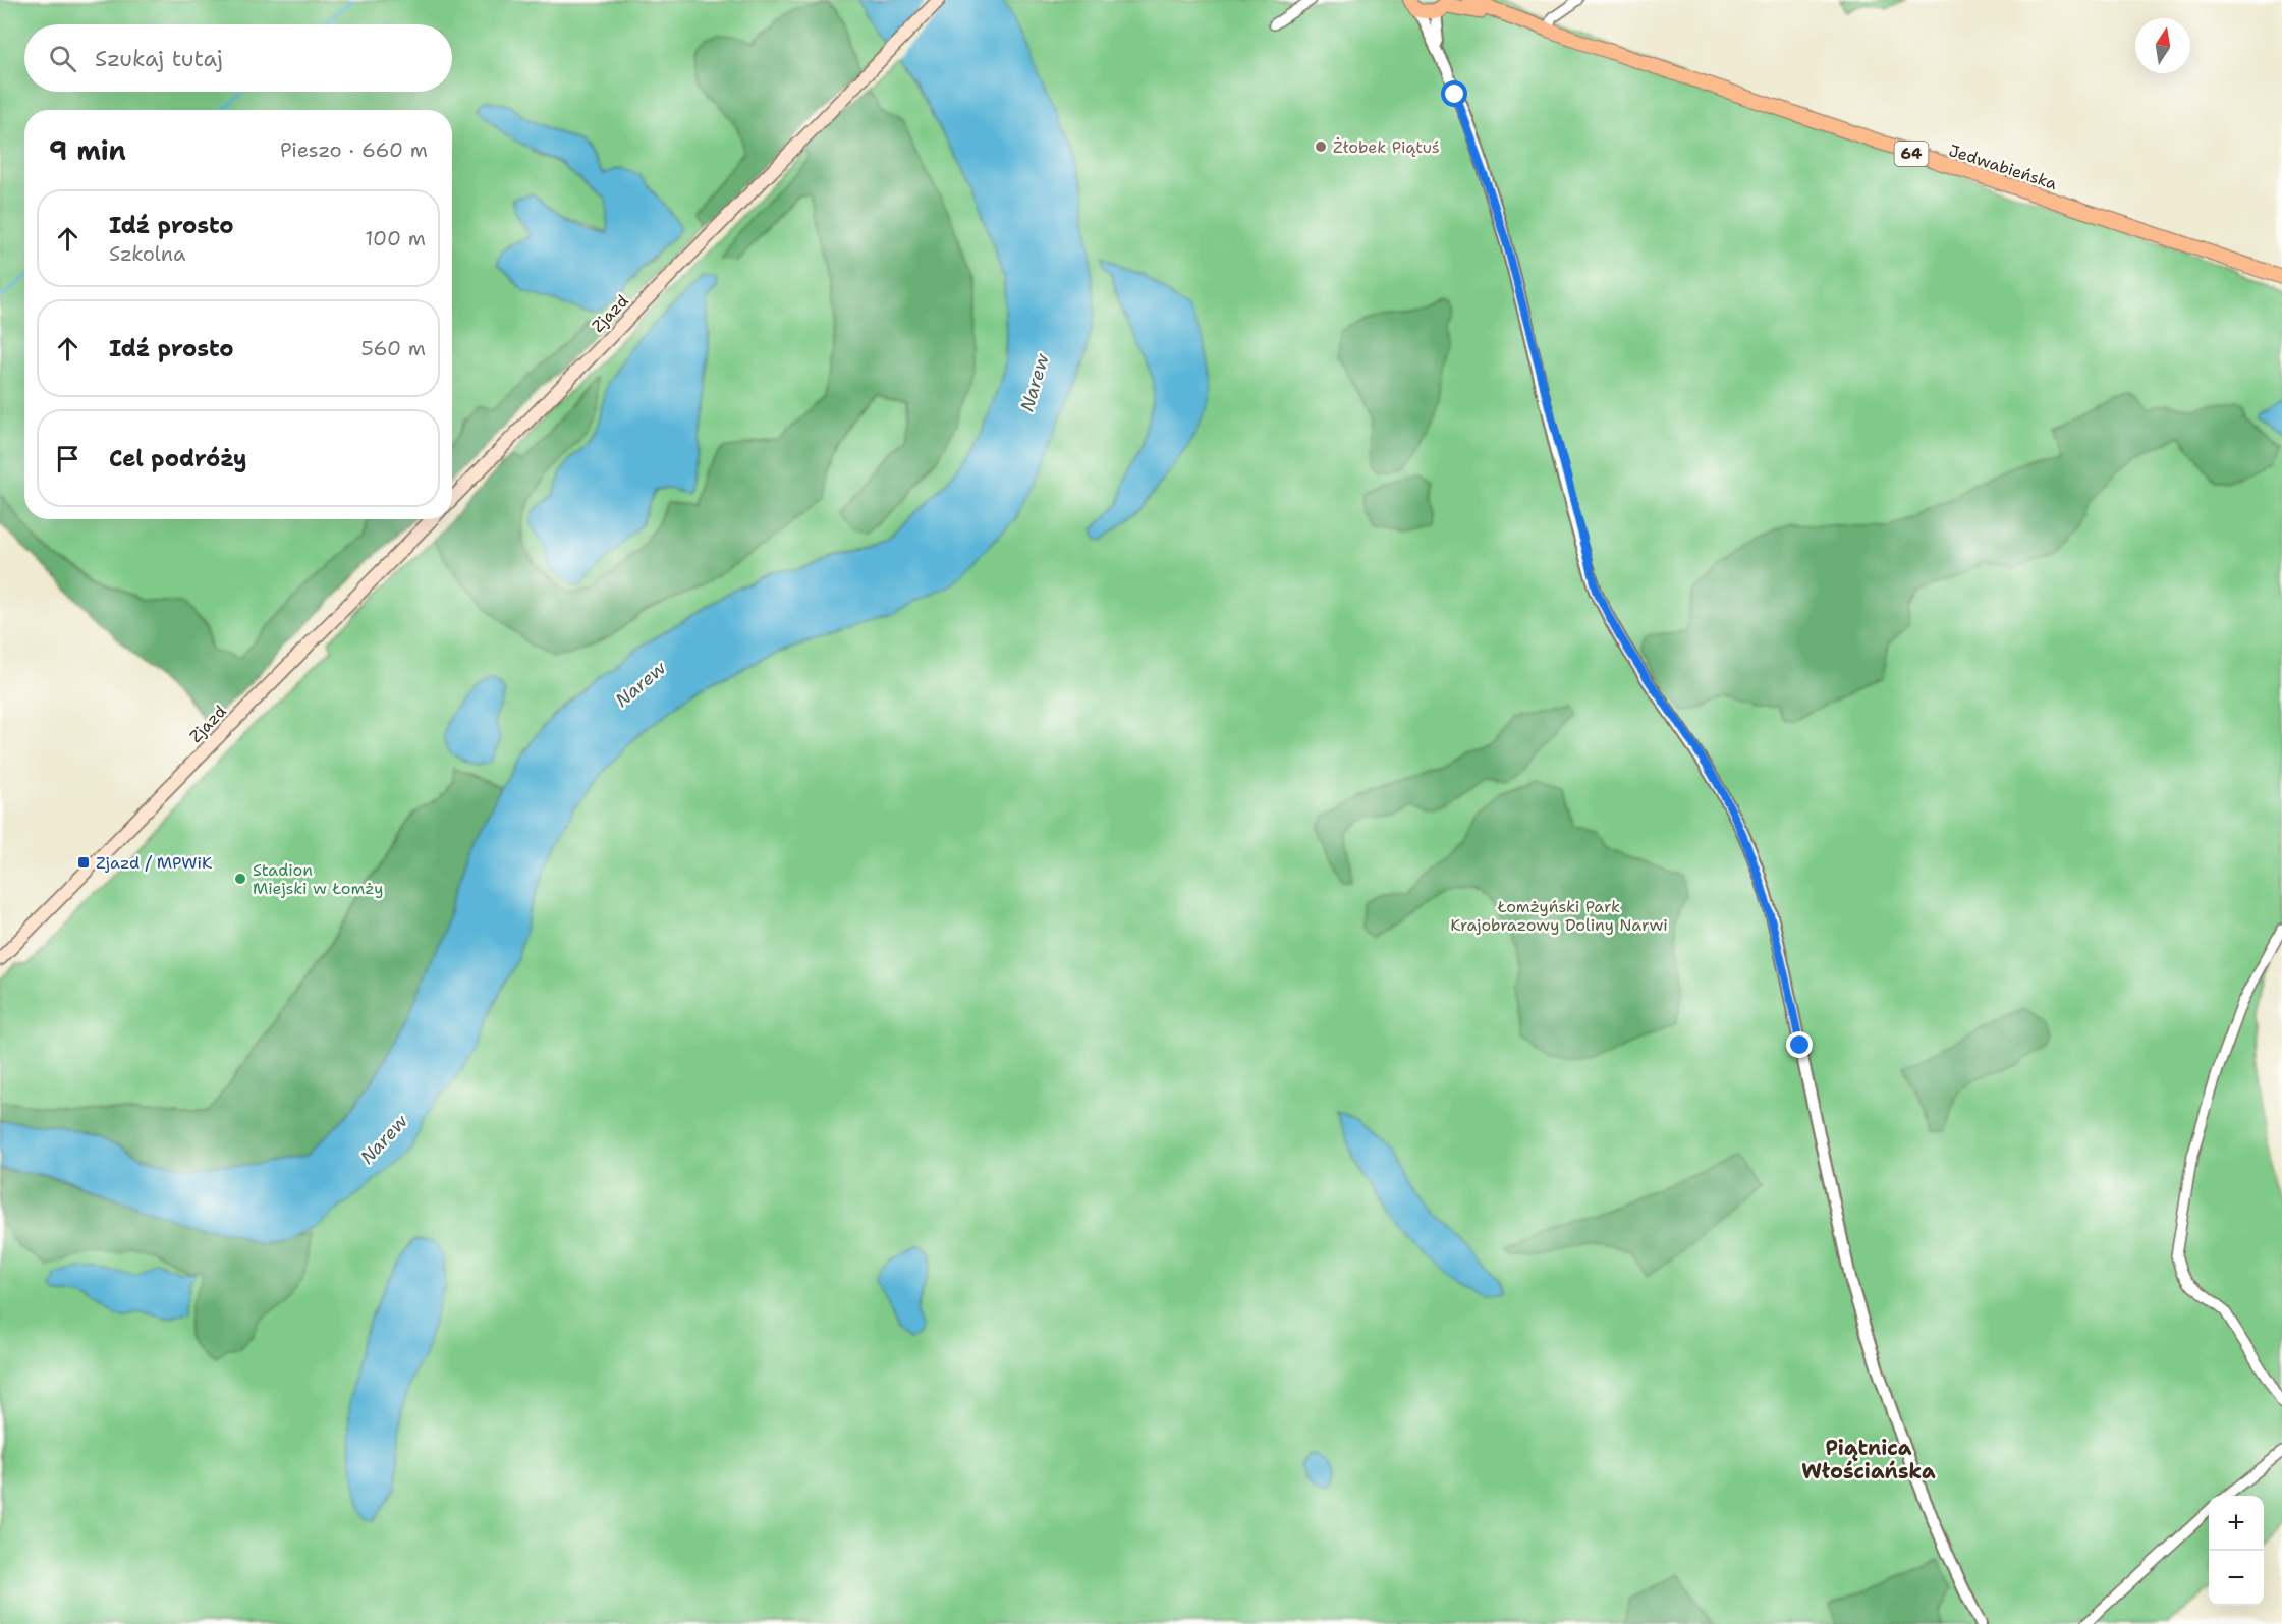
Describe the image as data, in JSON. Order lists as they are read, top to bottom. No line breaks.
{"streets":{"main road":["64","Jedwabieńska","Zjazd"]},"crossings":[["64","Jedwabieńska"]],"districts":["Piątnica Włościańska"],"water":["Narew"],"parks":["Łomżyński Park Krajobrazowy Doliny Narwi"],"places":{"other":["Żłobek Piątuś","Stadion Miejski w Łomży"],"transit":["Zjazd / MPWiK"]},"north":"top","page":{"search":"Szukaj tutaj","heading":["9 min","Pieszo · 660 m"],"list":[["Idź prosto","Szkolna","100 m"],["Idź prosto","560 m"],"Cel podróży"],"map_buttons":["+","−"]}}
